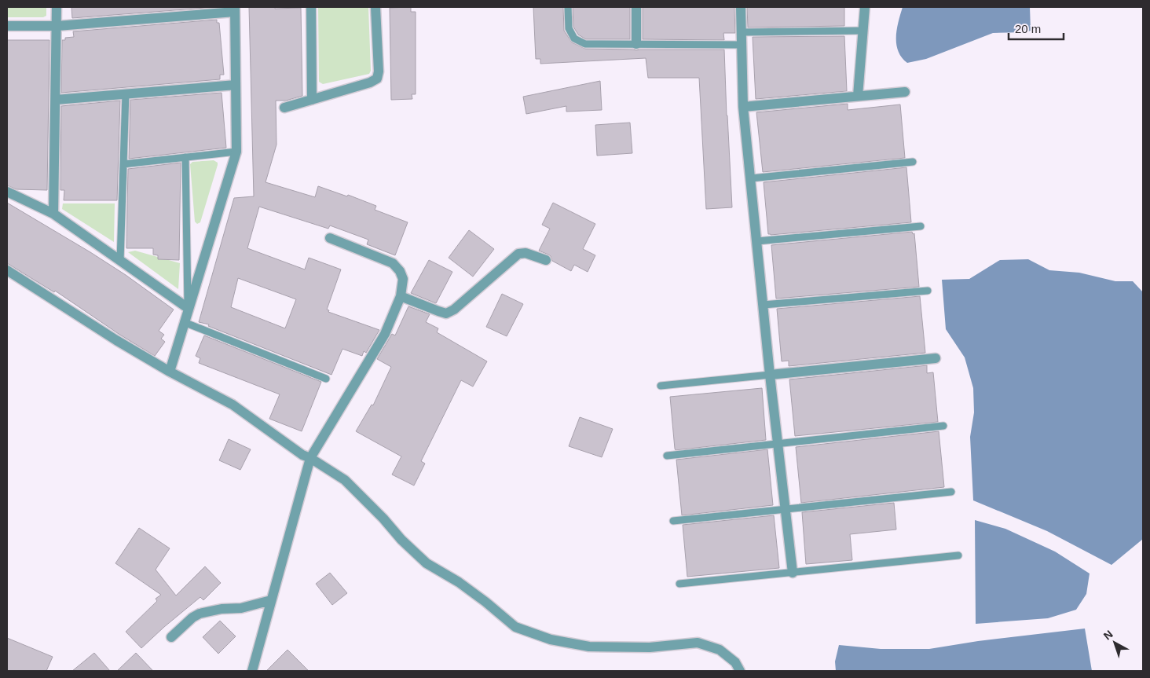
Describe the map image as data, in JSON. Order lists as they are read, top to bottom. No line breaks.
{"scale_bar":"20 m","north":"top left"}
